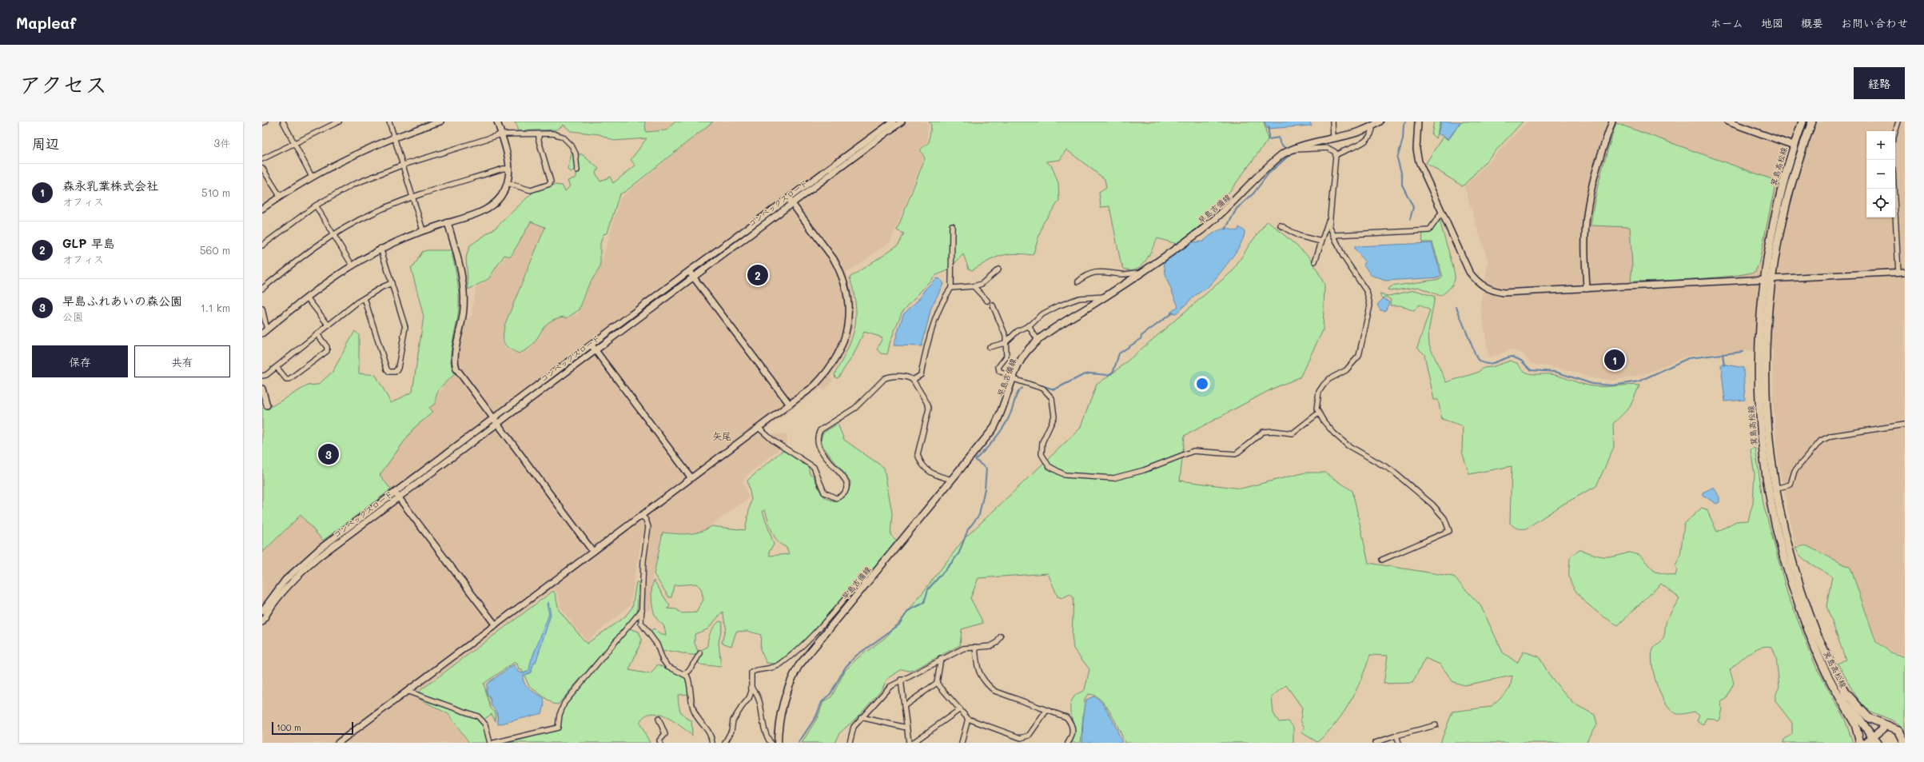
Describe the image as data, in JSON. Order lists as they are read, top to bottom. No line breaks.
{"streets":{"main road":["箕島高松線","早島吉備線"],"street":["コンベックスロード"]},"districts":["矢尾"],"scale_bar":"100 m","page":{"header":"Mapleaf","nav":["ホーム","地図","概要","お問い合わせ"],"title":"アクセス","buttons":["経路",["保存","共有"]],"heading":["周辺","3件"],"map_buttons":["+","−"],"list":[{"mark":"1","name":"森永乳業株式会社","note":"オフィス","value":"510 m"},{"mark":"2","name":"GLP 早島","note":"オフィス","value":"560 m"},{"mark":"3","name":"早島ふれあいの森公園","note":"公園","value":"1.1 km"}],"pins":["2","1","3"],"scale":"100 m"}}
